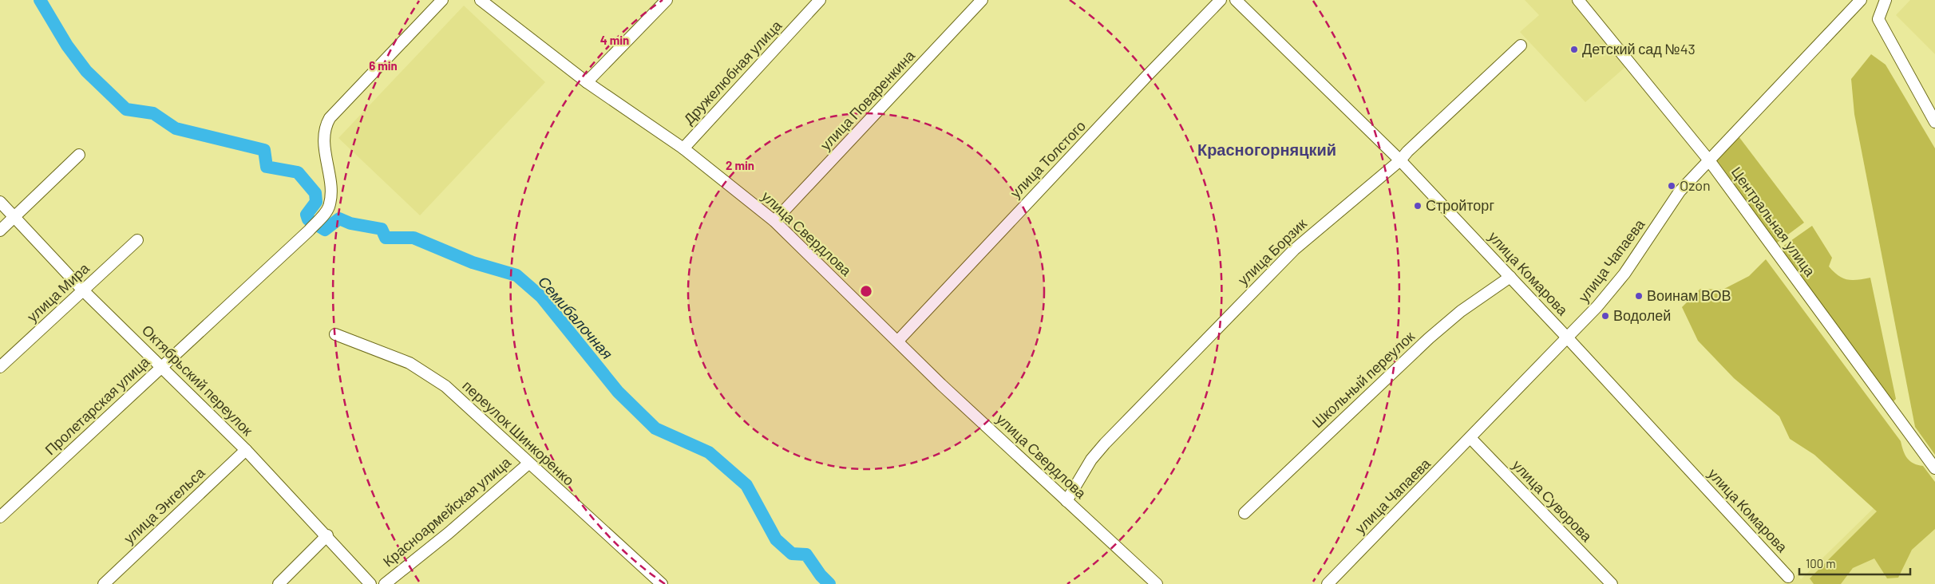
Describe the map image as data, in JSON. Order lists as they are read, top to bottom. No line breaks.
{"streets":{"street":["Дружелюбная улица","улица Поваренкина","улица Толстого","Центральная улица","улица Свердлова","улица Борзик","улица Чапаева","улица Комарова","улица Мира","Школьный переулок","Октябрьский переулок","Пролетарская улица","переулок Шинкоренко","улица Суворова","улица Энгельса","Красноармейская улица"]},"crossings":[["Дружелюбная улица","улица Свердлова"],["улица Поваренкина","улица Свердлова"],["улица Толстого","улица Свердлова"],["Центральная улица","улица Чапаева"],["улица Свердлова","улица Борзик"],["улица Борзик","улица Комарова"],["улица Чапаева","улица Комарова"],["улица Чапаева","улица Суворова"],["улица Комарова","Школьный переулок"],["улица Мира","Октябрьский переулок"],["Октябрьский переулок","Пролетарская улица"],["Октябрьский переулок","улица Энгельса"],["переулок Шинкоренко","Красноармейская улица"]],"districts":["Красногорняцкий"],"water":["Семибалочная"],"places":["Детский сад №43","Ozon","Стройторг","Воинам ВОВ","Водолей"],"scale_bar":"100 m","rings":["4 min","6 min","2 min"]}
